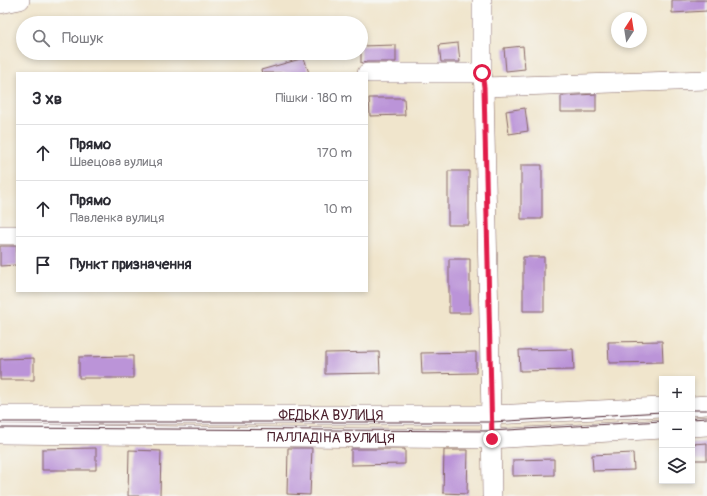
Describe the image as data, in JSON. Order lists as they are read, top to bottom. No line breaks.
{"streets":{"street":["ФЕДЬКА ВУЛИЦЯ","ПАЛЛАДІНА ВУЛИЦЯ"]},"north":"top","page":{"search":"Пошук","heading":["3 хв","Пішки · 180 m"],"list":[["Прямо","Швецова вулиця","170 m"],["Прямо","Павленка вулиця","10 m"],"Пункт призначення"],"map_buttons":["+","−"]}}
